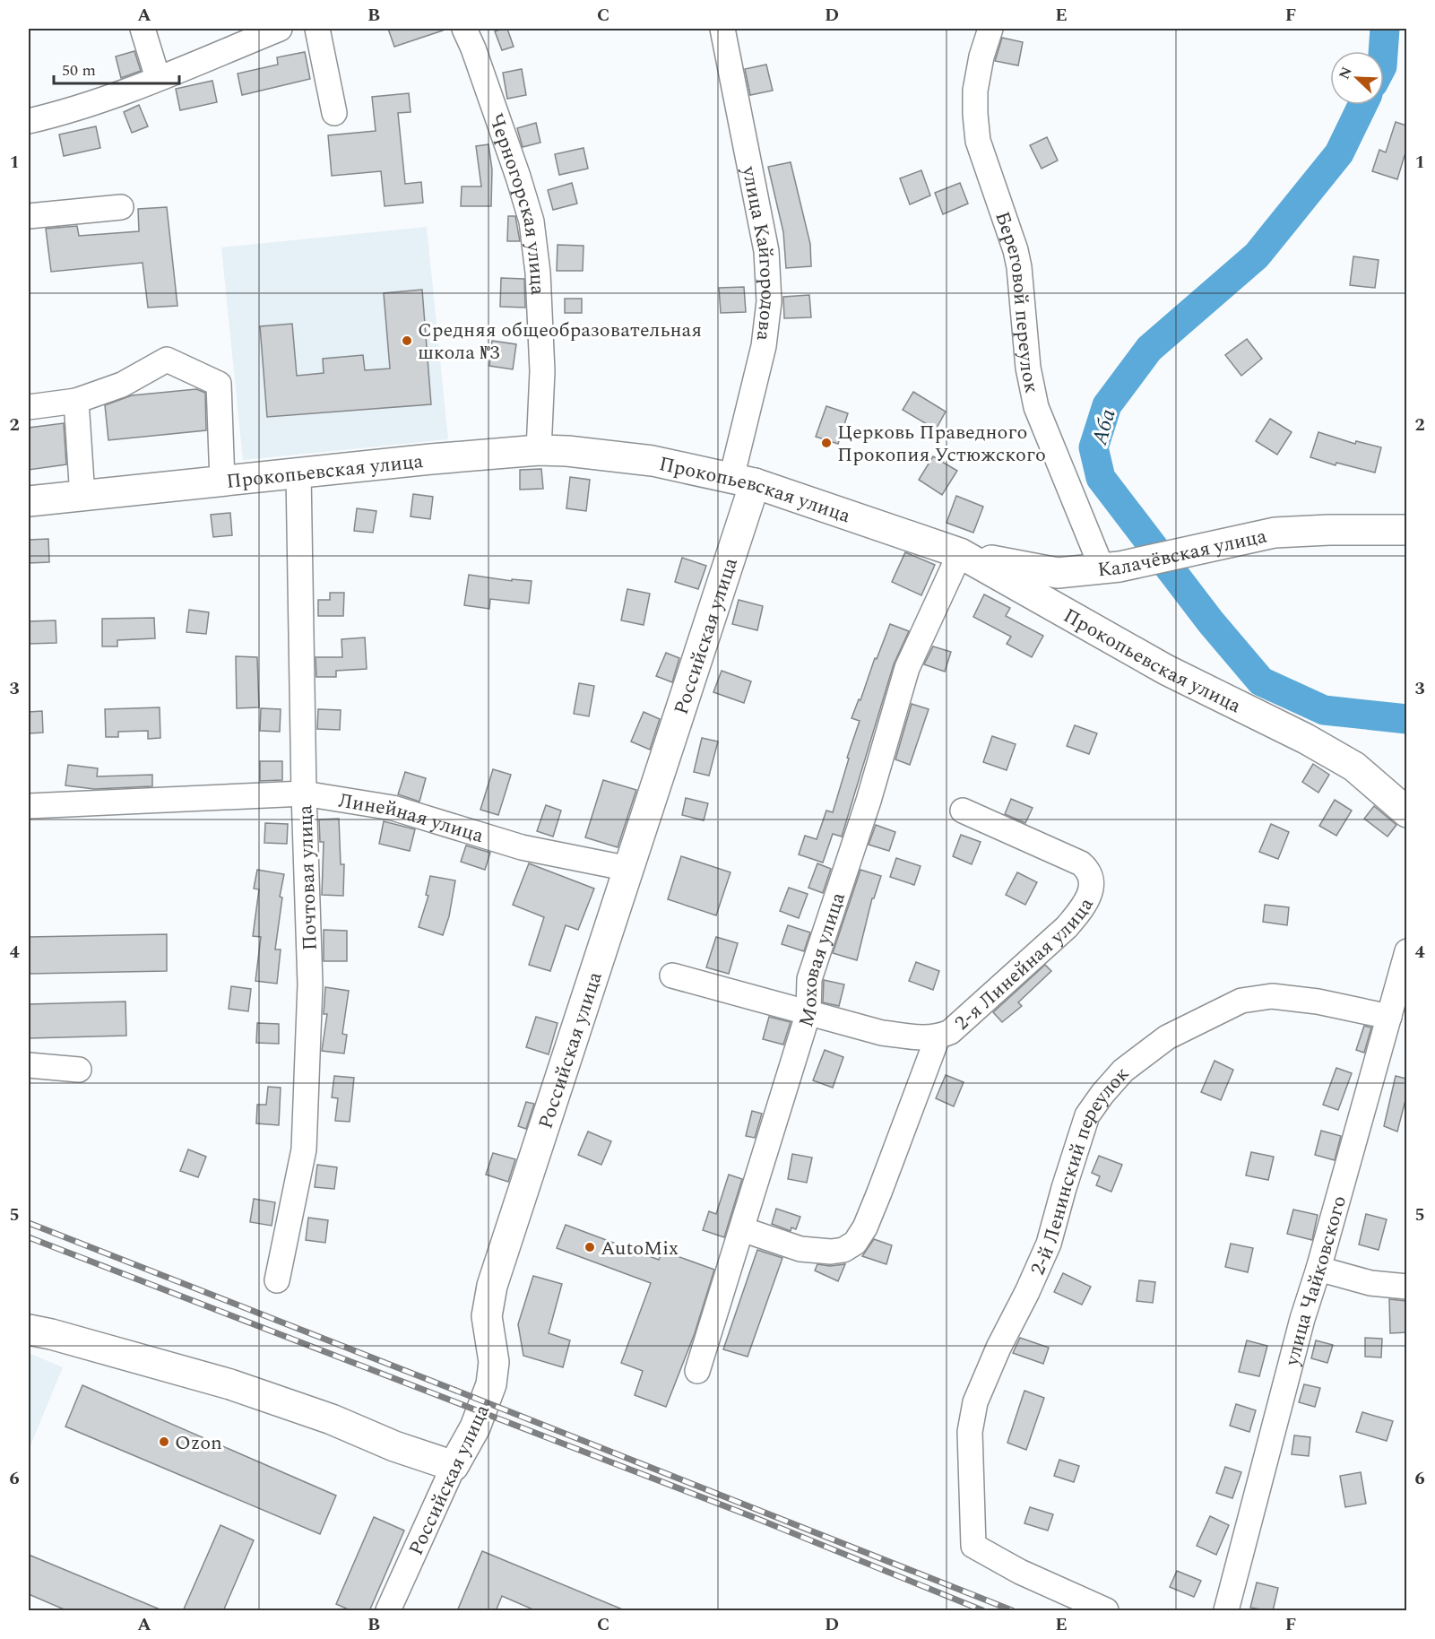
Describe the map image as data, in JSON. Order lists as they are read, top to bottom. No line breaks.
{"streets":{"main road":["Прокопьевская улица","Калачёвская улица","Российская улица"],"street":["Черногорская улица","улица Кайгородова","Береговой переулок","Линейная улица","Почтовая улица","Моховая улица","2-я Линейная улица","2-й Ленинский переулок","улица Чайковского"]},"crossings":[["Черногорская улица","Прокопьевская улица"],["улица Кайгородова","Прокопьевская улица"],["улица Кайгородова","Российская улица"],["Береговой переулок","Калачёвская улица"],["Прокопьевская улица","Калачёвская улица"],["Прокопьевская улица","Российская улица"],["Прокопьевская улица","Почтовая улица"],["Прокопьевская улица","Моховая улица"],["Калачёвская улица","Моховая улица"],["Российская улица","Линейная улица"],["Линейная улица","Почтовая улица"],["Моховая улица","2-я Линейная улица"],["2-й Ленинский переулок","улица Чайковского"]],"water":["Аба"],"places":["Средняя общеобразовательная школа №3","Церковь Праведного Прокопия Устюжского","AutoMix","Ozon"],"scale_bar":"50 m","north":"top left","grid":{"columns":["A","B","C","D","E","F"],"rows":["1","2","3","4","5","6"]}}
